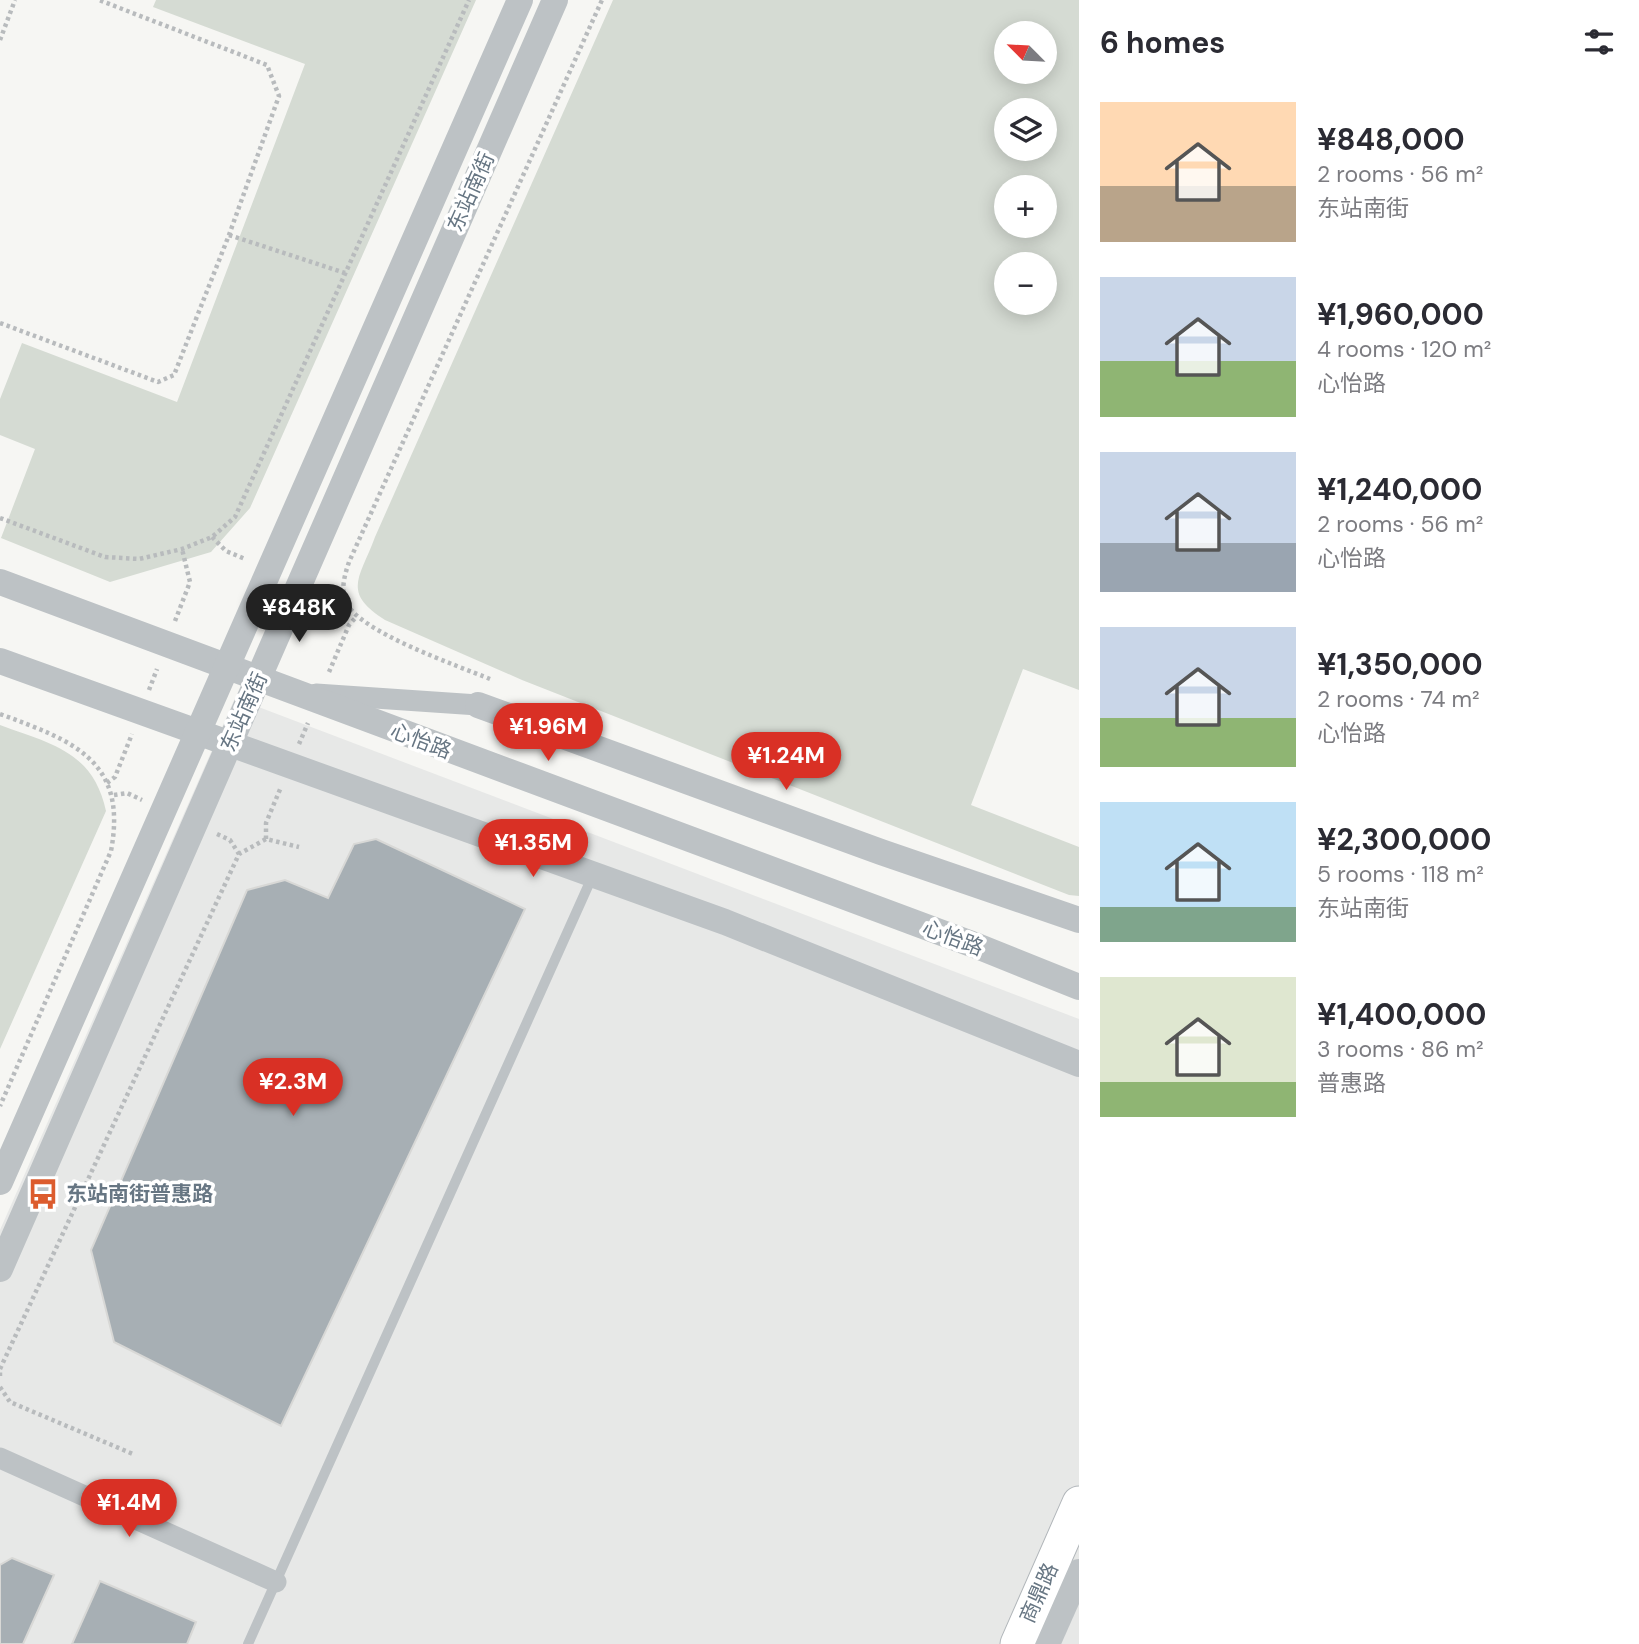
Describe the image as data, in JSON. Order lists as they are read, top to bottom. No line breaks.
{"streets":{"main road":["商鼎路"],"street":["东站南街","心怡路"]},"crossings":[["东站南街","心怡路"]],"places":{"bus stop":["东站南街普惠路"]},"north":"top left","page":{"heading":"6 homes","map_buttons":["+","−"],"list":[{"name":"¥848,000","note":"2 rooms · 56 m² · 东站南街"},{"name":"¥1,960,000","note":"4 rooms · 120 m² · 心怡路"},{"name":"¥1,240,000","note":"2 rooms · 56 m² · 心怡路"},{"name":"¥1,350,000","note":"2 rooms · 74 m² · 心怡路"},{"name":"¥2,300,000","note":"5 rooms · 118 m² · 东站南街"},{"name":"¥1,400,000","note":"3 rooms · 86 m² · 普惠路"}],"price":["¥848K","¥1.96M","¥1.24M","¥1.35M","¥2.3M","¥1.4M"]}}
